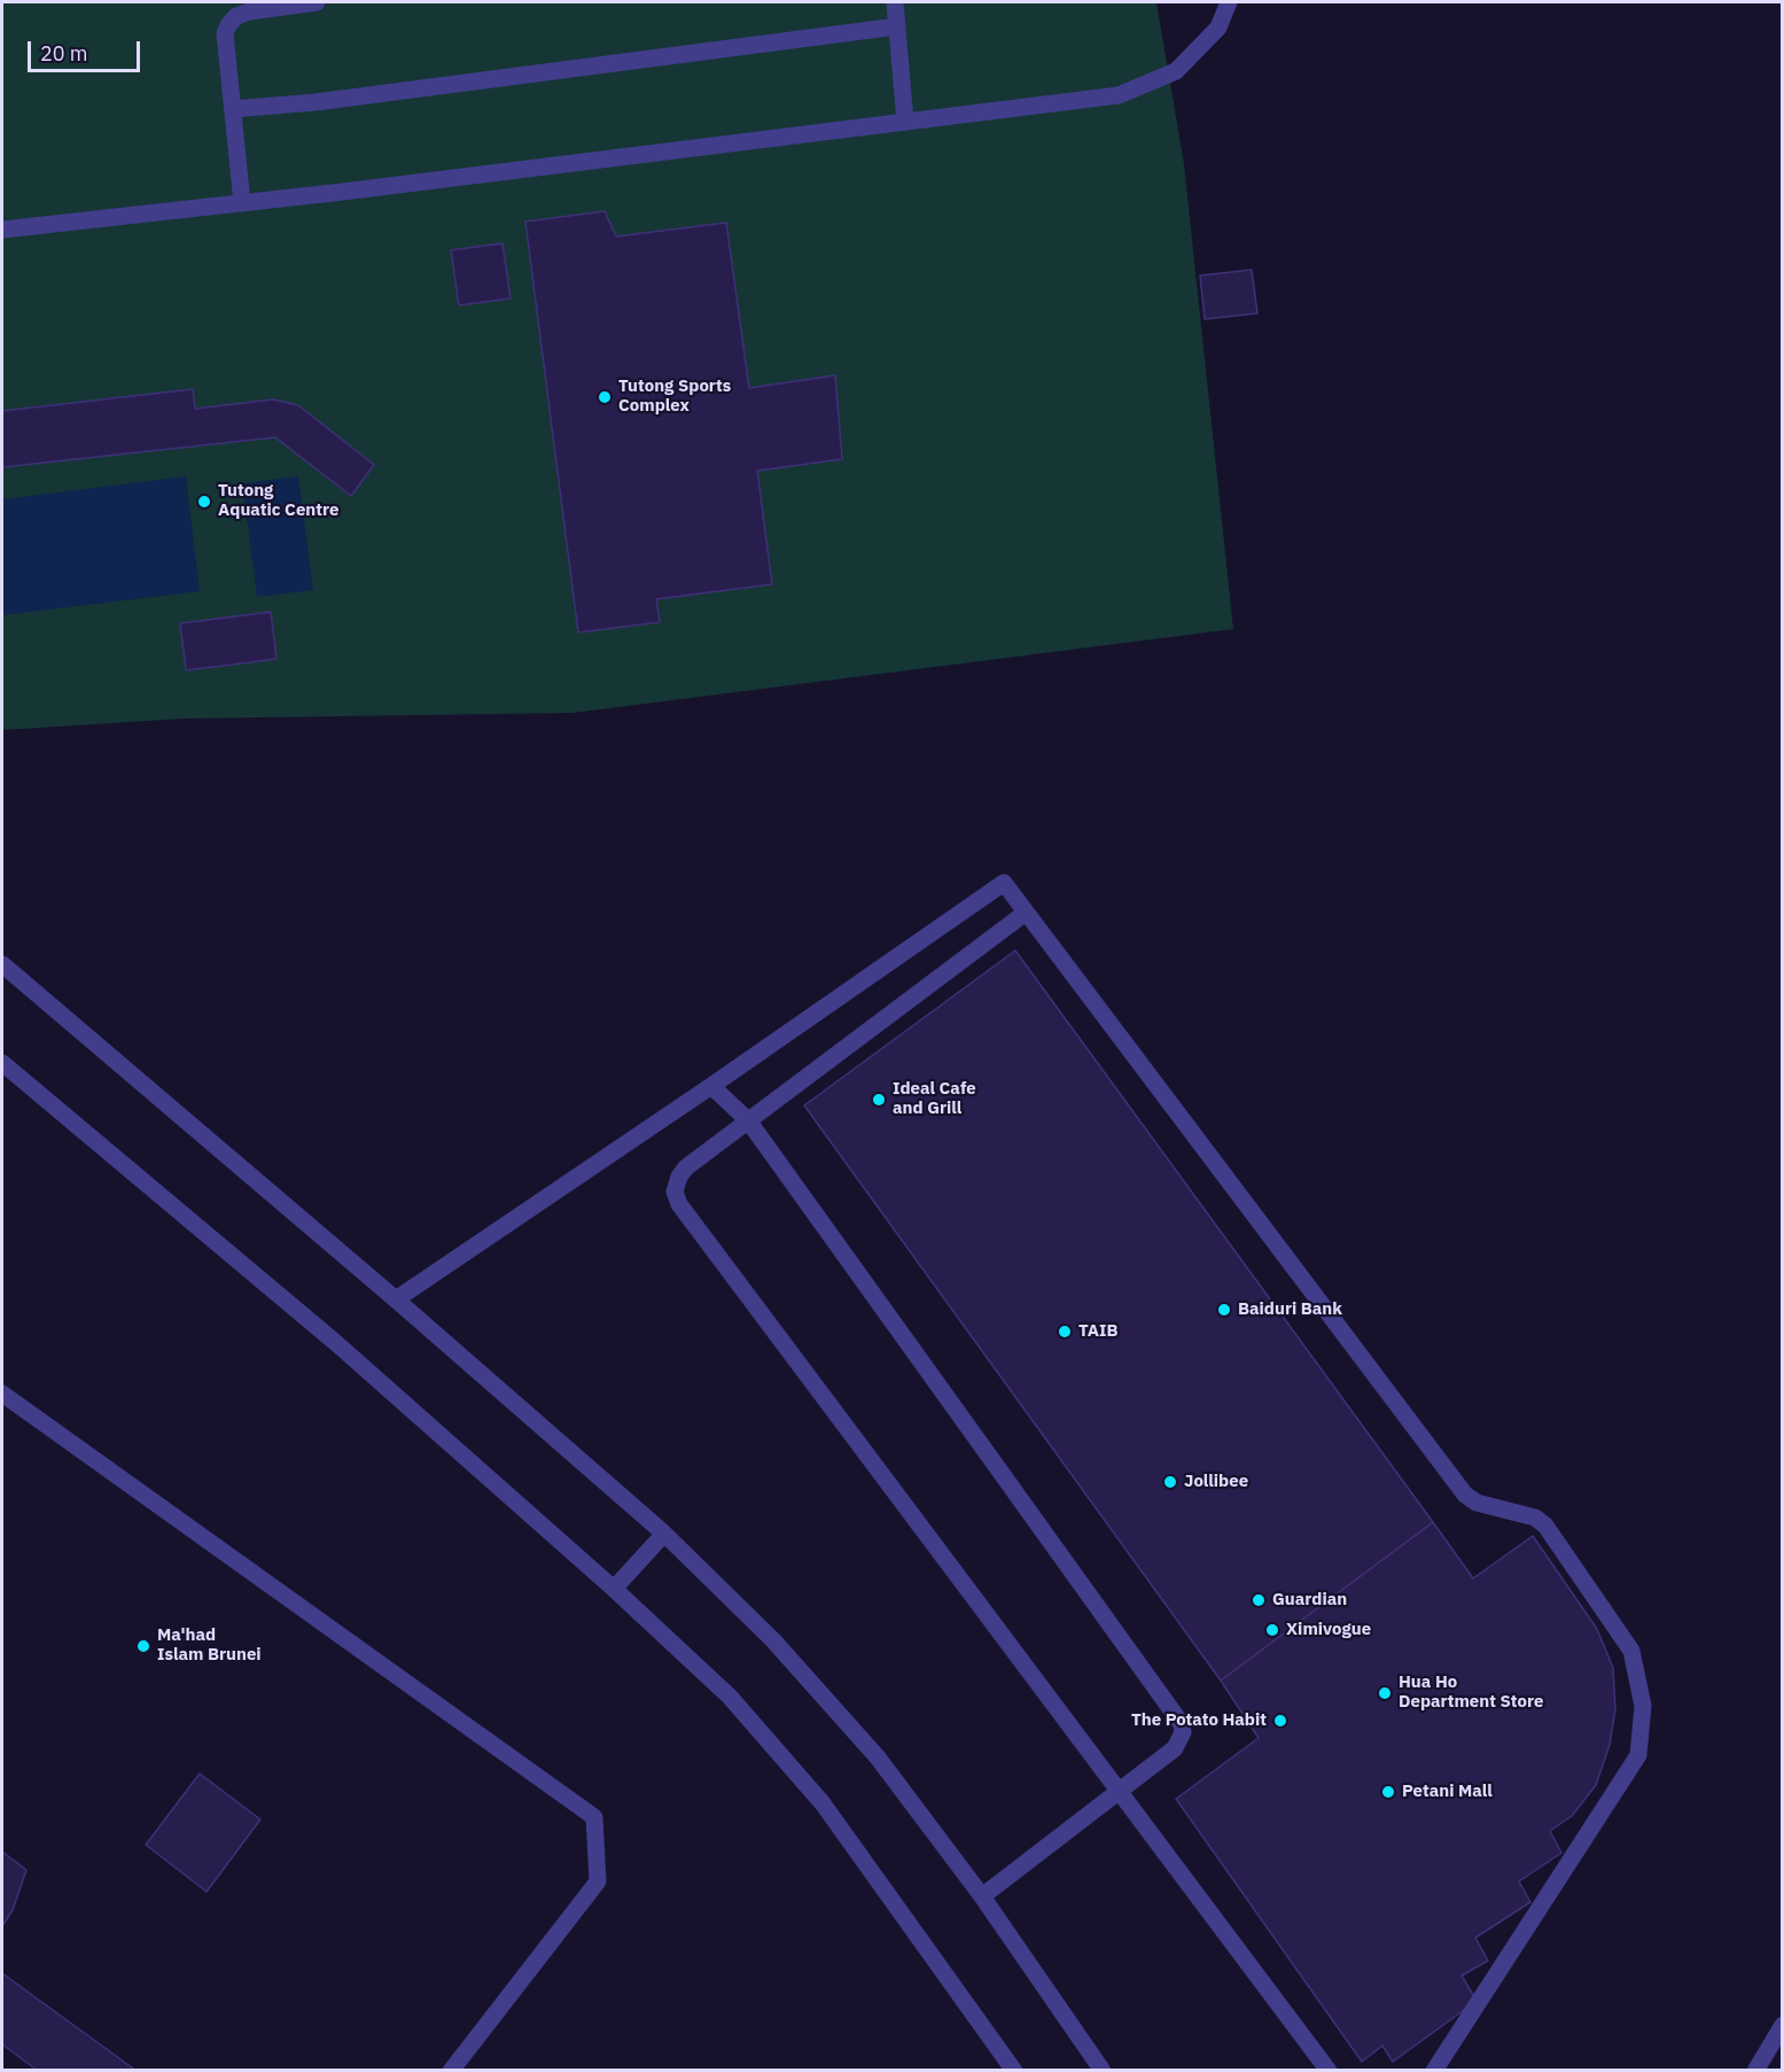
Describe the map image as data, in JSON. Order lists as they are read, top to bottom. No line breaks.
{"places":["Tutong Sports Complex","Tutong Aquatic Centre","Ideal Cafe and Grill","Baiduri Bank","TAIB","Jollibee","Guardian","Ximivogue","Ma'had Islam Brunei","Hua Ho Department Store","The Potato Habit","Petani Mall"],"scale_bar":"20 m"}
